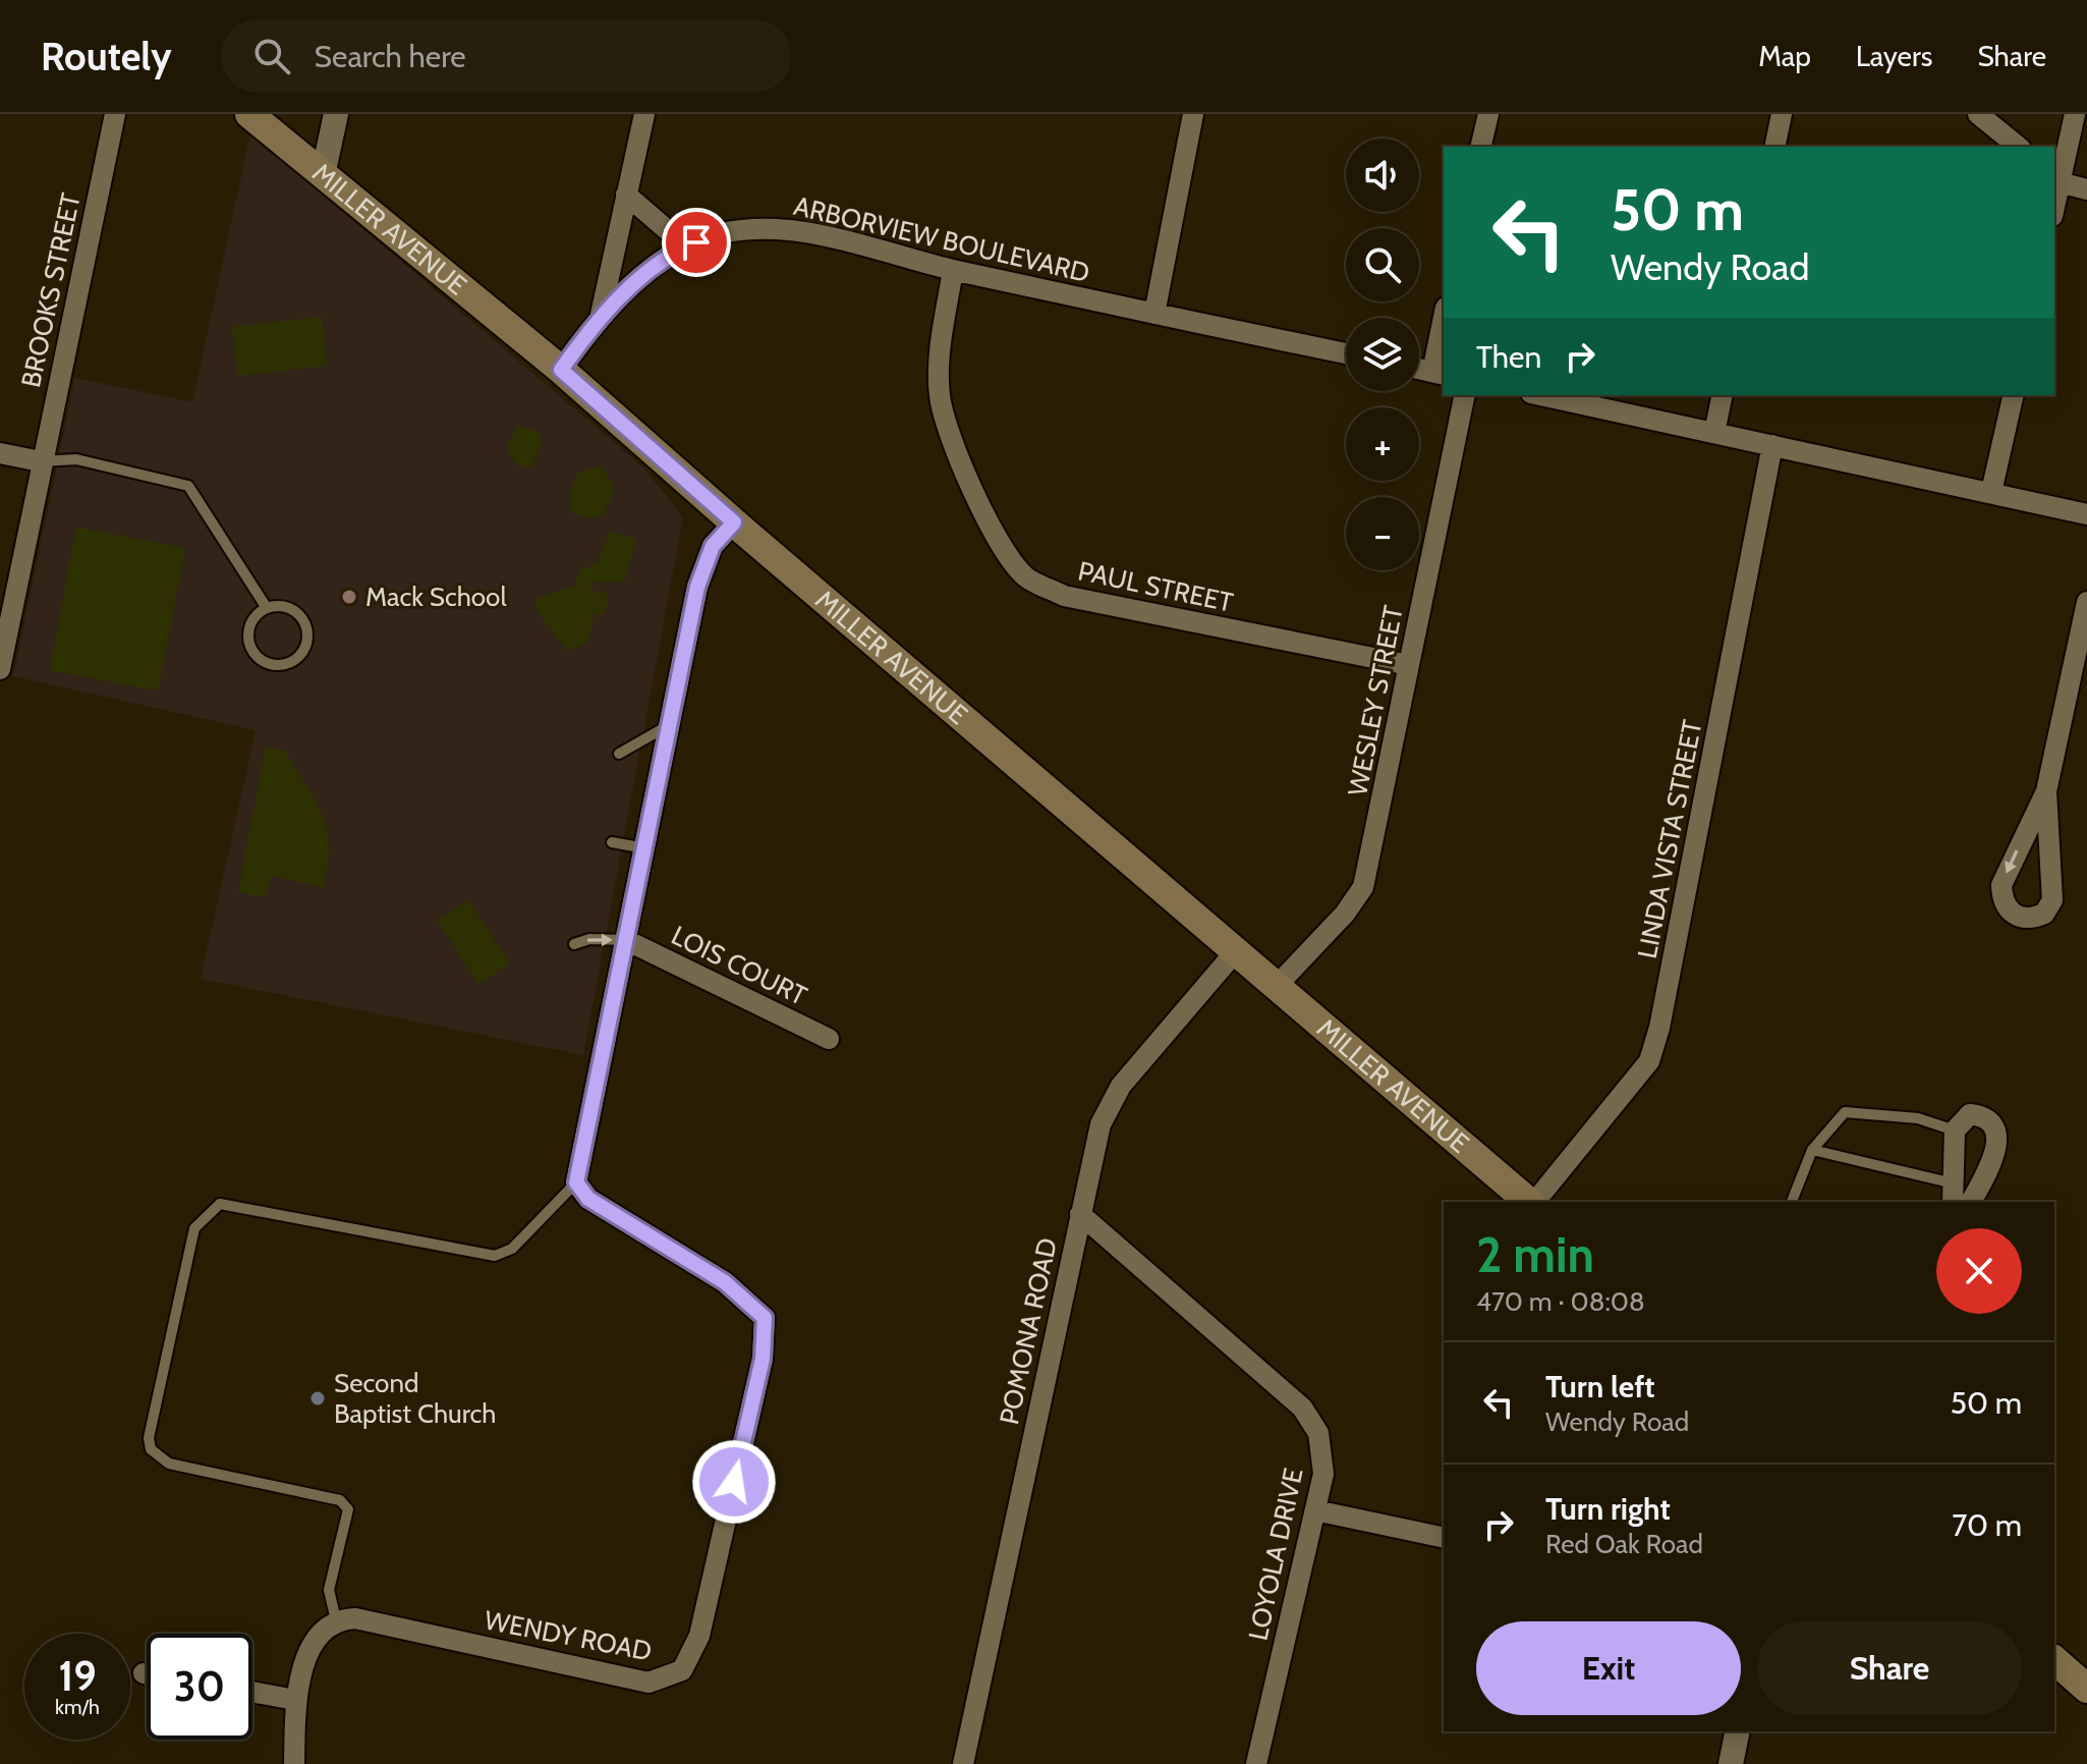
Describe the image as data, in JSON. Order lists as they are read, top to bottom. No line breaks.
{"streets":{"main road":["MILLER AVENUE"],"street":["ARBORVIEW BOULEVARD","BROOKS STREET","PAUL STREET","WESLEY STREET","LINDA VISTA STREET","LOIS COURT","POMONA ROAD","LOYOLA DRIVE","WENDY ROAD"]},"crossings":[["MILLER AVENUE","ARBORVIEW BOULEVARD"],["MILLER AVENUE","WESLEY STREET"],["MILLER AVENUE","POMONA ROAD"],["ARBORVIEW BOULEVARD","PAUL STREET"],["PAUL STREET","WESLEY STREET"],["POMONA ROAD","LOYOLA DRIVE"]],"places":["Mack School","Second Baptist Church"],"page":{"header":"Routely","search":"Search here","nav":["Map","Layers","Share"],"map_buttons":["+","−"],"turn":["50 m","Wendy Road"],"then":"Then","heading":["2 min","470 m · 08:08"],"list":[{"name":"Turn left","note":"Wendy Road","value":"50 m"},{"name":"Turn right","note":"Red Oak Road","value":"70 m"}],"buttons":["Exit","Share"],"speed":"19 km/h","limit":"30"}}
